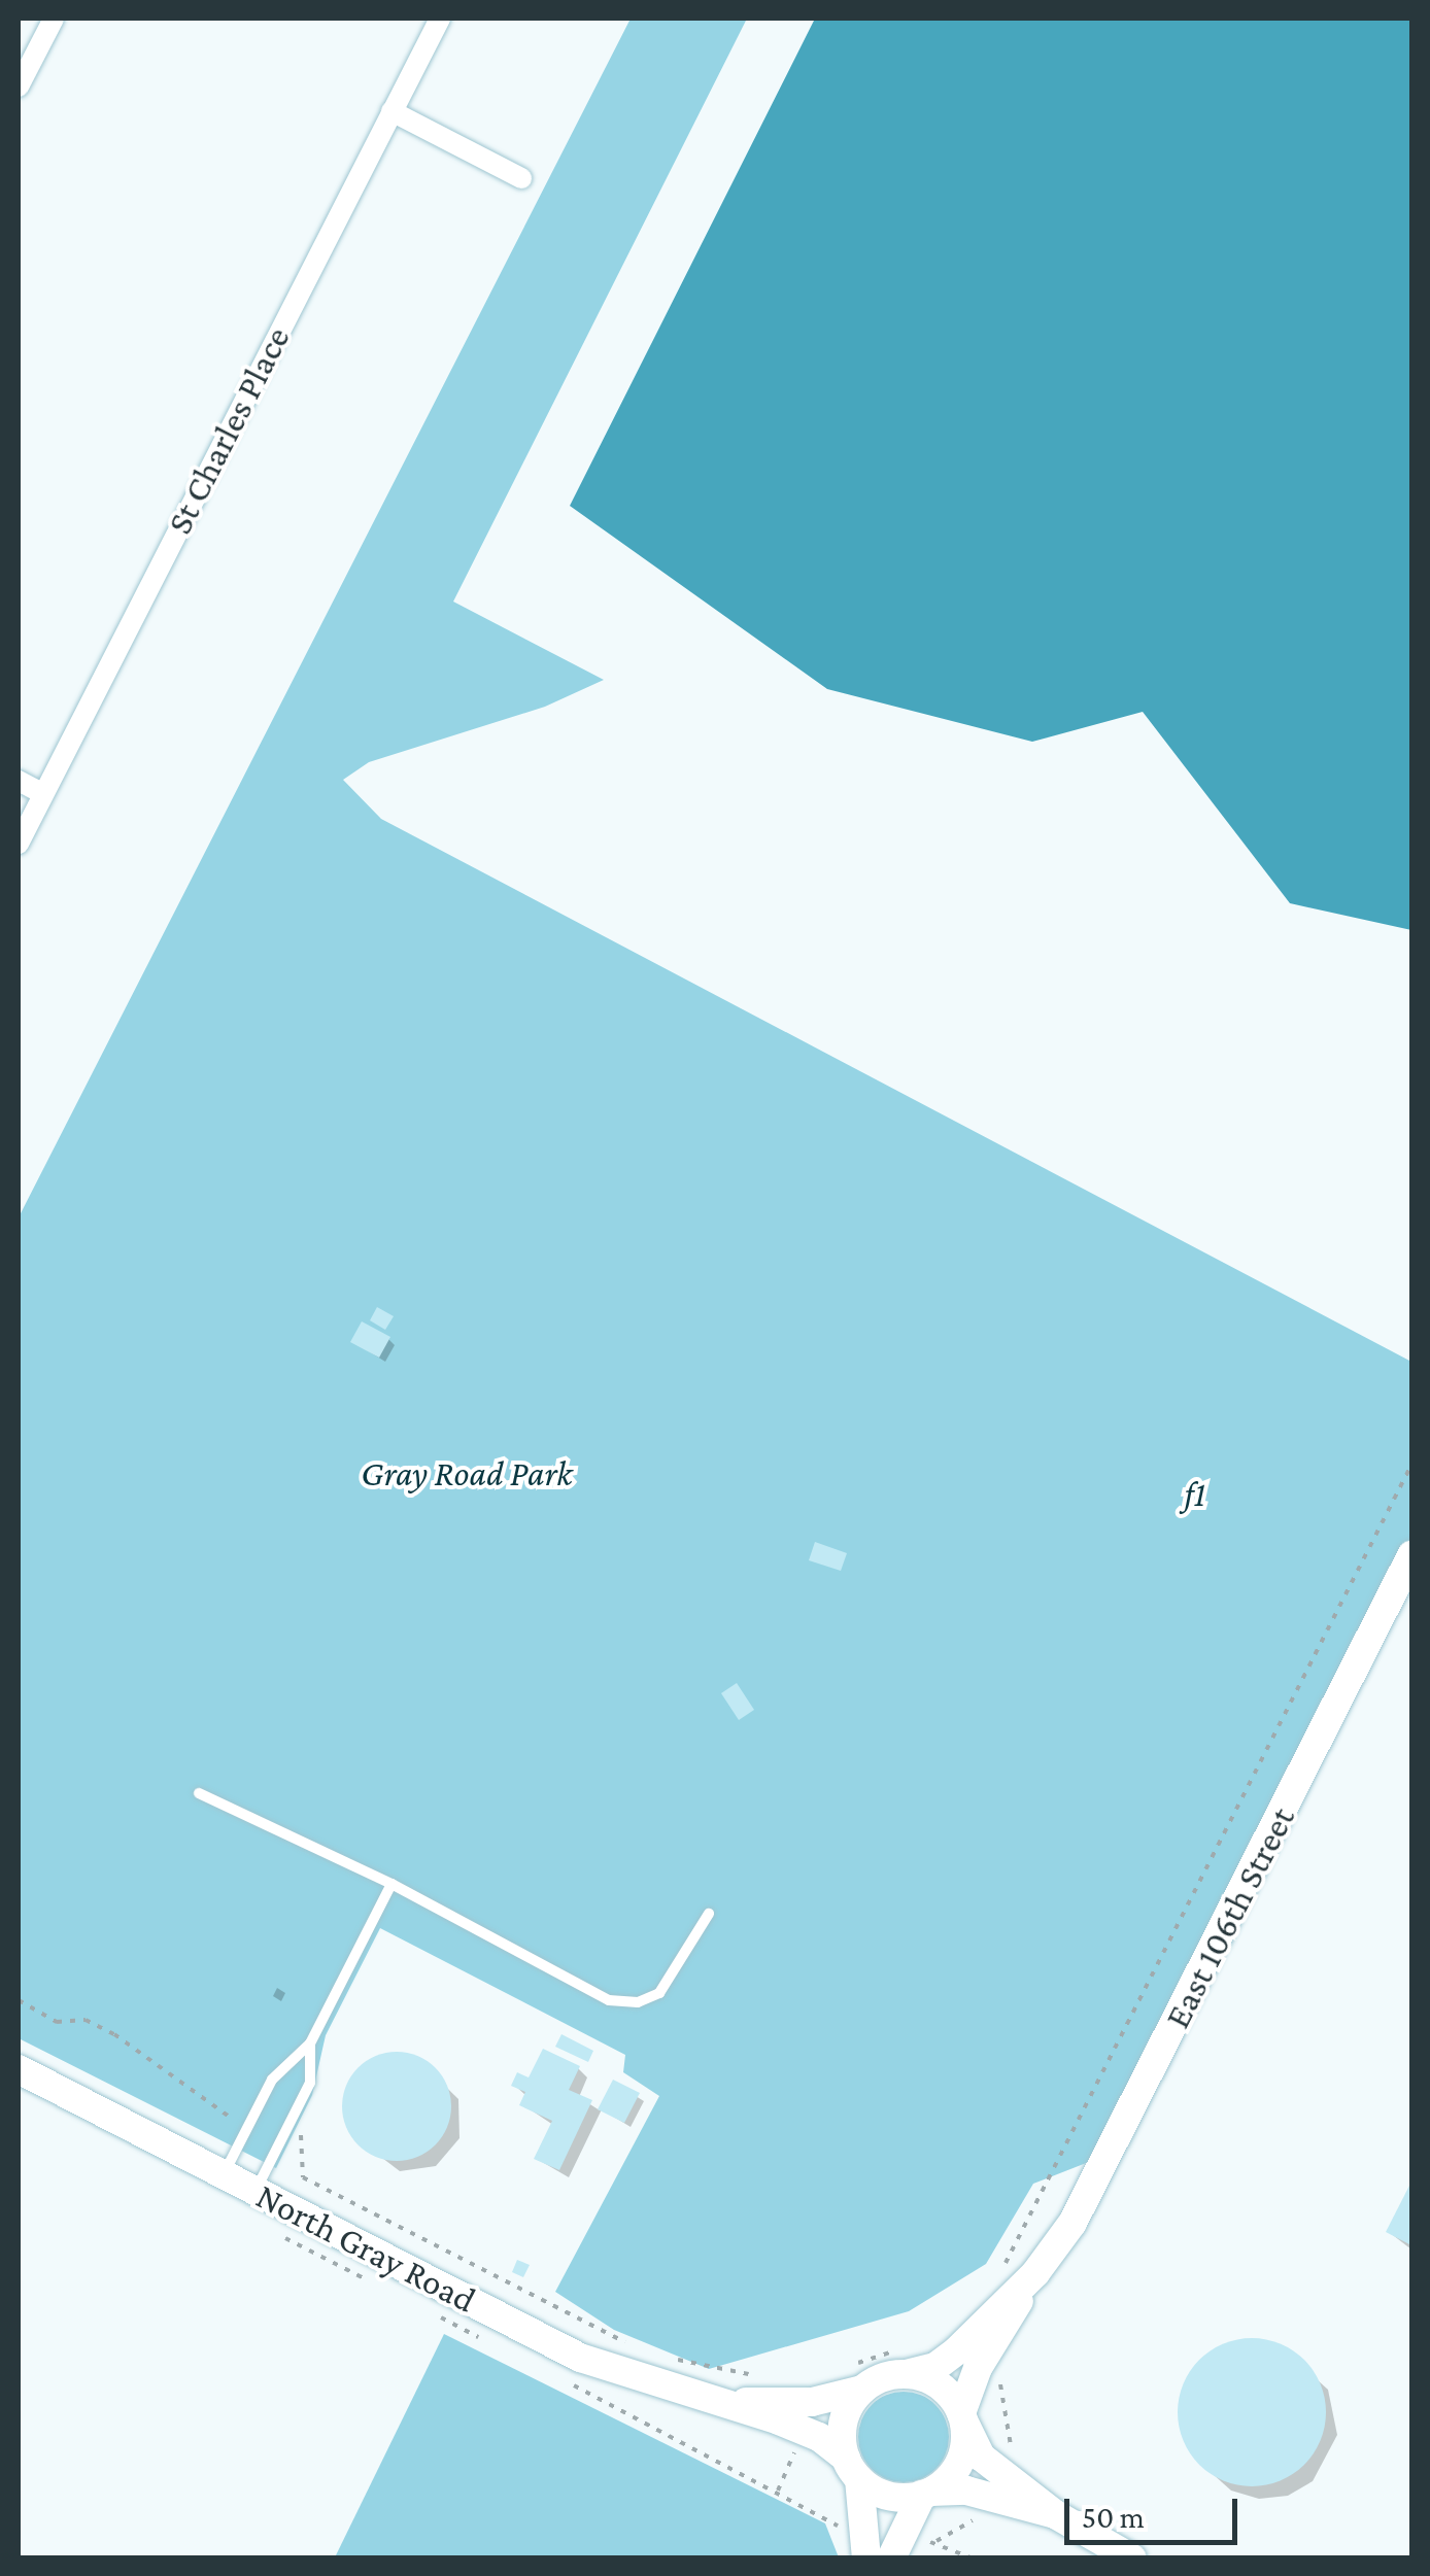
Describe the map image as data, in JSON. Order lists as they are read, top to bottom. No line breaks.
{"streets":{"street":["St Charles Place","East 106th Street","North Gray Road"]},"crossings":[["East 106th Street","North Gray Road"]],"parks":["Gray Road Park","f1"],"scale_bar":"50 m"}
